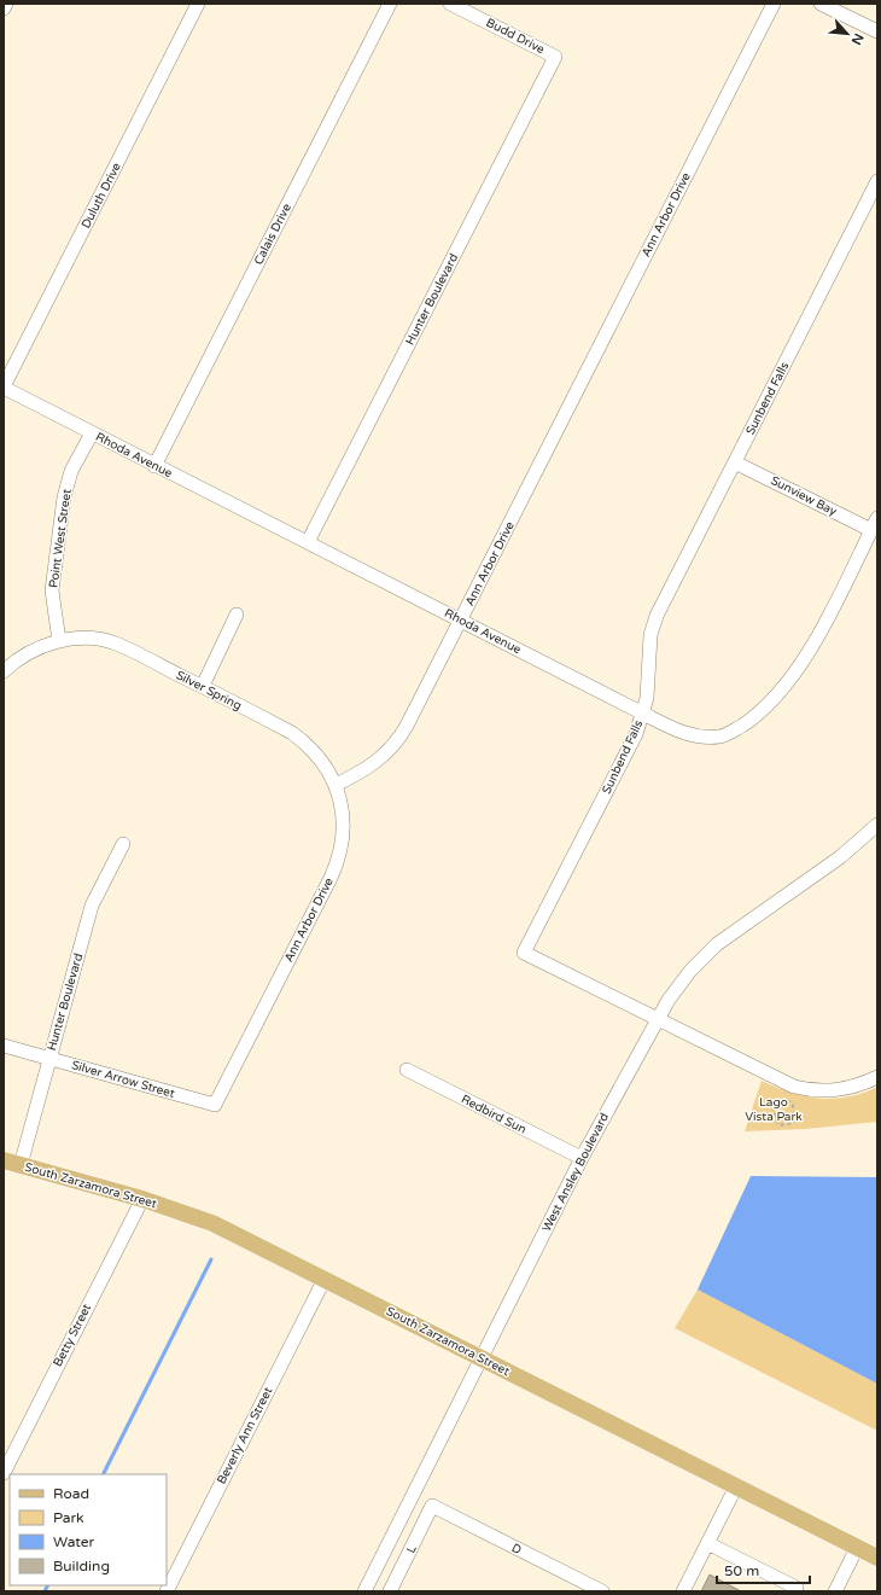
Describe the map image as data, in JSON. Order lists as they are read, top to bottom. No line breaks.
{"streets":{"main road":["South Zarzamora Street"],"street":["Budd Drive","Duluth Drive","Ann Arbor Drive","Calais Drive","Hunter Boulevard","Sunbend Falls","Rhoda Avenue","Sunview Bay","Point West Street","Silver Spring","Silver Arrow Street","Redbird Sun","West Ansley Boulevard","Betty Street","Beverly Ann Street","L","D"]},"crossings":[["Budd Drive","Hunter Boulevard"],["Duluth Drive","Rhoda Avenue"],["Ann Arbor Drive","Rhoda Avenue"],["Ann Arbor Drive","Silver Spring"],["Ann Arbor Drive","Silver Arrow Street"],["Calais Drive","Rhoda Avenue"],["Hunter Boulevard","Rhoda Avenue"],["Hunter Boulevard","Silver Arrow Street"],["Hunter Boulevard","South Zarzamora Street"],["Sunbend Falls","Rhoda Avenue"],["Sunbend Falls","Sunview Bay"],["Sunbend Falls","West Ansley Boulevard"],["Rhoda Avenue","Sunview Bay"],["Rhoda Avenue","Point West Street"],["Point West Street","Silver Spring"],["Redbird Sun","West Ansley Boulevard"],["West Ansley Boulevard","South Zarzamora Street"],["South Zarzamora Street","Betty Street"],["South Zarzamora Street","Beverly Ann Street"],["L","D"]],"parks":["Lago Vista Park"],"legend":["Road","Park","Water","Building"],"scale_bar":"50 m","north":"bottom right"}
